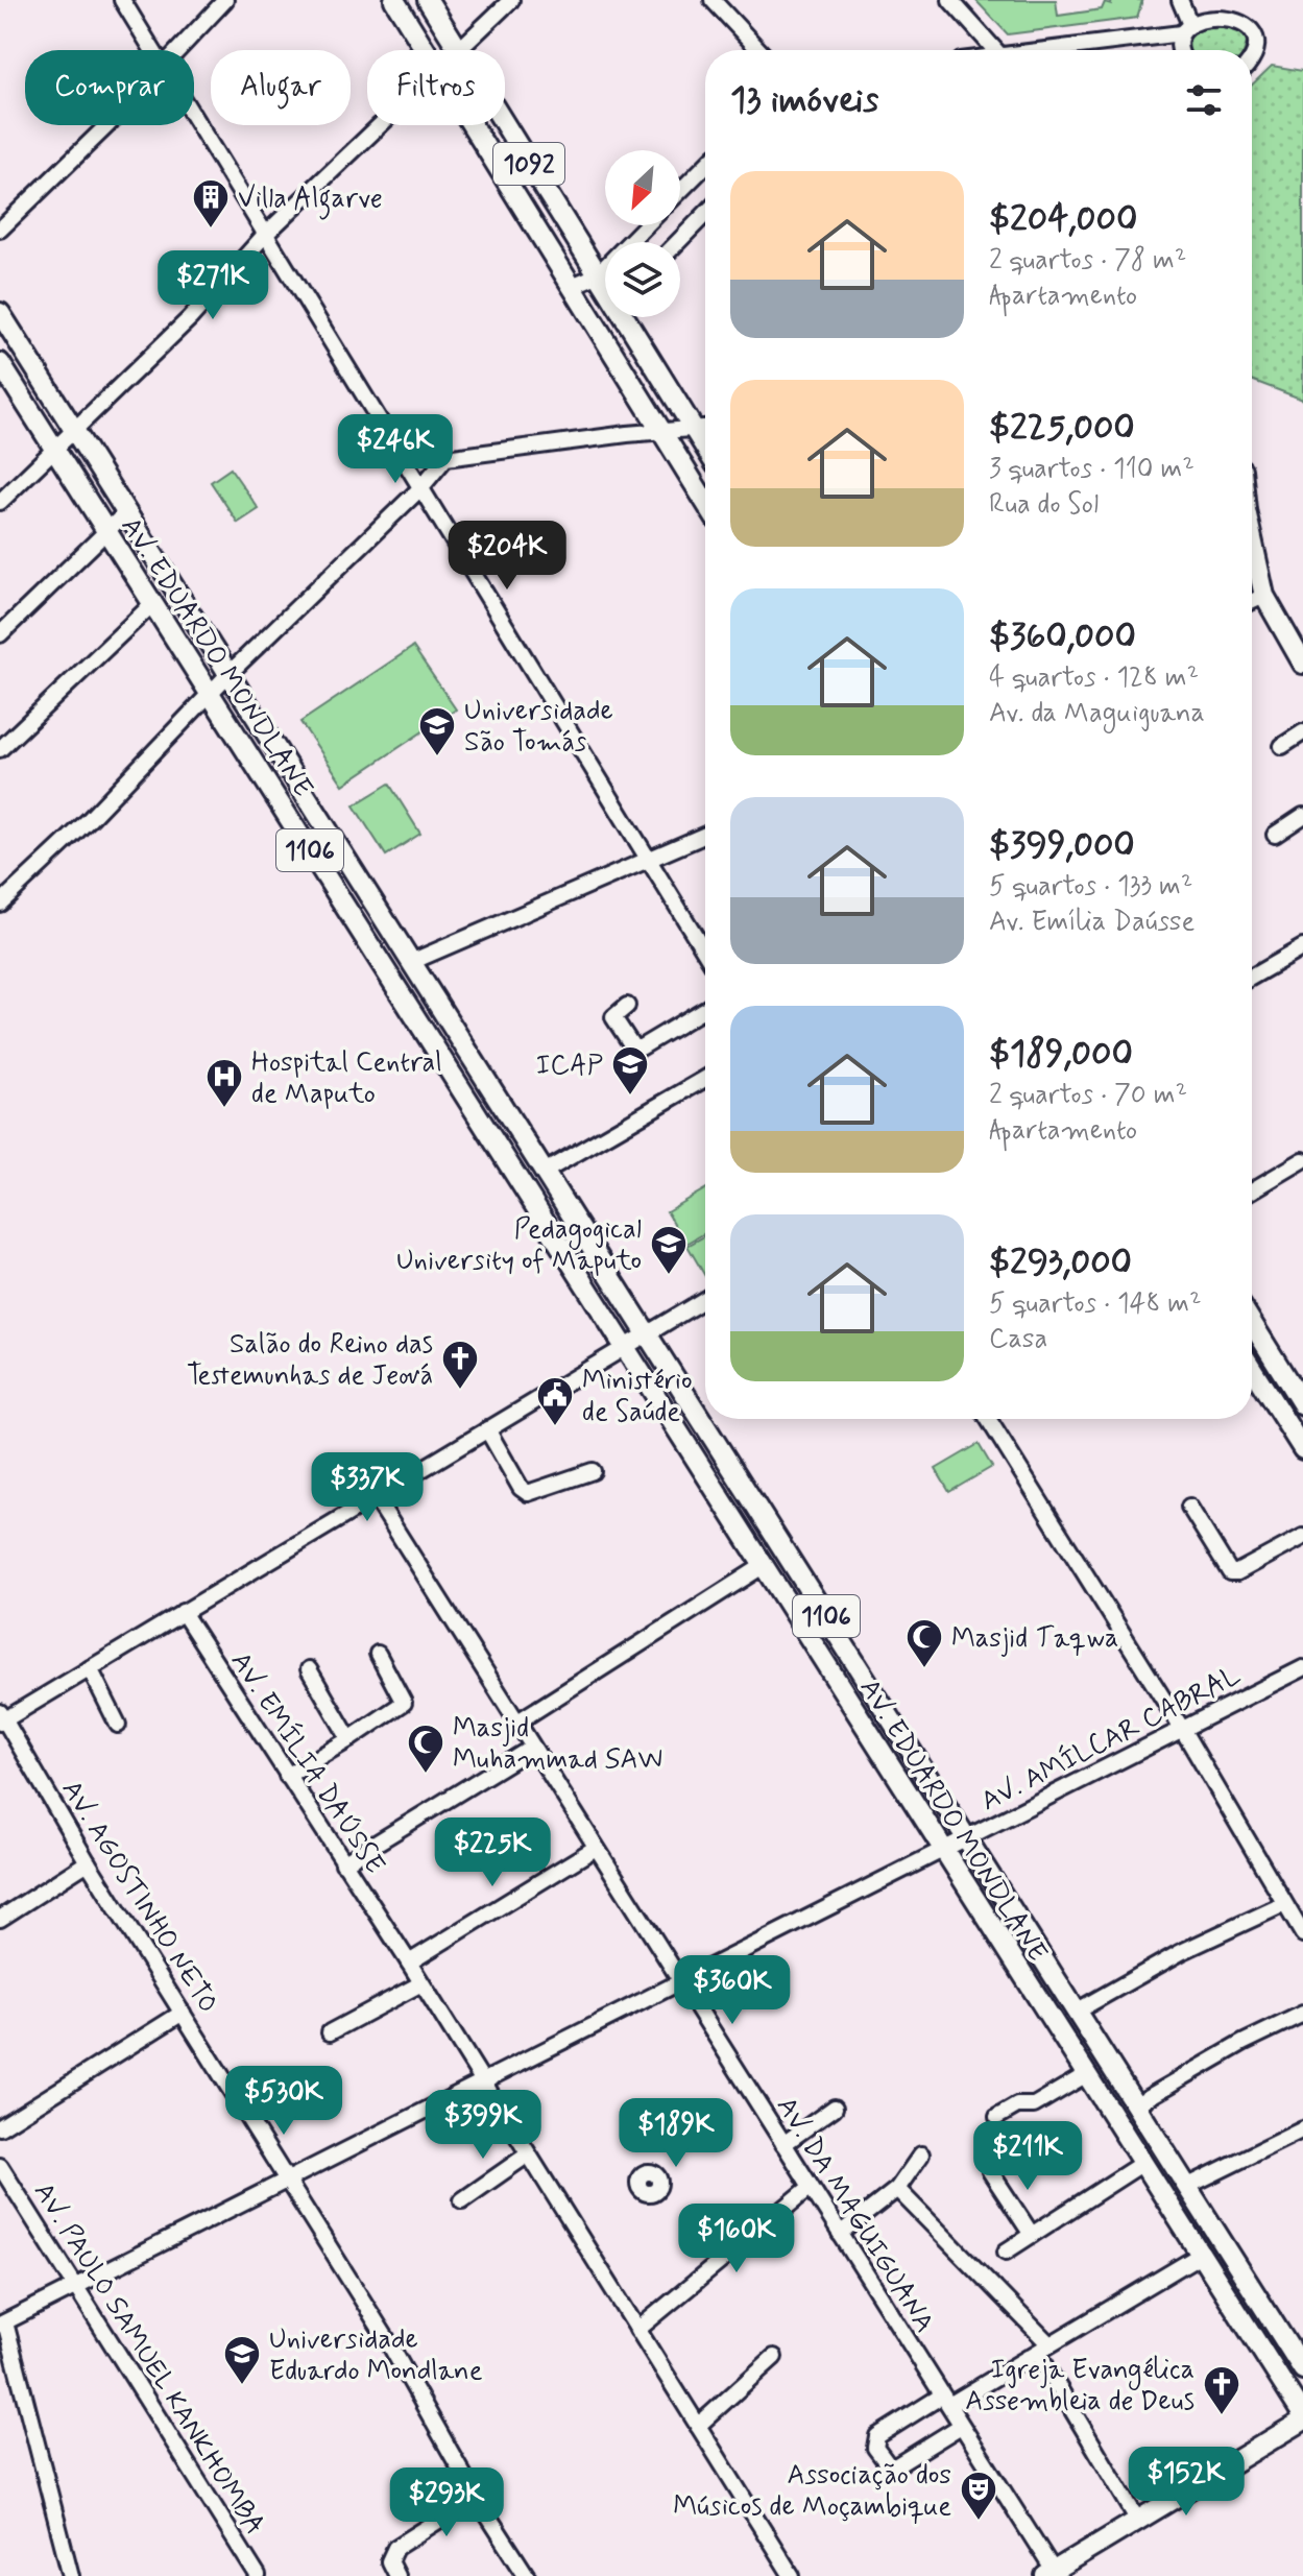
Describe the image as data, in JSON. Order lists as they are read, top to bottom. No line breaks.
{"streets":{"main road":["1092","AV. EDUARDO MONDLANE","1106"],"street":["AV. AMÍLCAR CABRAL","AV. EMÍLIA DAÚSSE","AV. AGOSTINHO NETO","AV. DA MAGUIGUANA","AV. PAULO SAMUEL KANKHOMBA"]},"crossings":[["AV. EDUARDO MONDLANE","AV. AMÍLCAR CABRAL"],["AV. AMÍLCAR CABRAL","AV. EMÍLIA DAÚSSE"],["AV. AMÍLCAR CABRAL","AV. AGOSTINHO NETO"],["AV. AMÍLCAR CABRAL","AV. DA MAGUIGUANA"],["AV. AMÍLCAR CABRAL","AV. PAULO SAMUEL KANKHOMBA"]],"places":{"building":["Villa Algarve"],"school or university":["Universidade São Tomás","ICAP","Pedagogical University of Maputo","Universidade Eduardo Mondlane"],"hospital":["Hospital Central de Maputo"],"church":["Salão do Reino das Testemunhas de Jeová","Igreja Evangélica Assembleia de Deus"],"public building":["Ministério de Saúde"],"mosque":["Masjid Taqwa","Masjid Muhammad SAW"],"theatre":["Associação dos Músicos de Moçambique"]},"north":"bottom left","page":{"chip":["Comprar","Alugar","Filtros"],"heading":"13 imóveis","list":[{"name":"$204,000","note":"2 quartos · 78 m² · Apartamento"},{"name":"$225,000","note":"3 quartos · 110 m² · Rua do Sol"},{"name":"$360,000","note":"4 quartos · 128 m² · Av. da Maguiguana"},{"name":"$399,000","note":"5 quartos · 133 m² · Av. Emília Daússe"},{"name":"$189,000","note":"2 quartos · 70 m² · Apartamento"},{"name":"$293,000","note":"5 quartos · 148 m² · Casa"}],"price":["$271K","$246K","$204K","$337K","$225K","$360K","$530K","$399K","$189K","$211K","$160K","$152K","$293K"]}}
